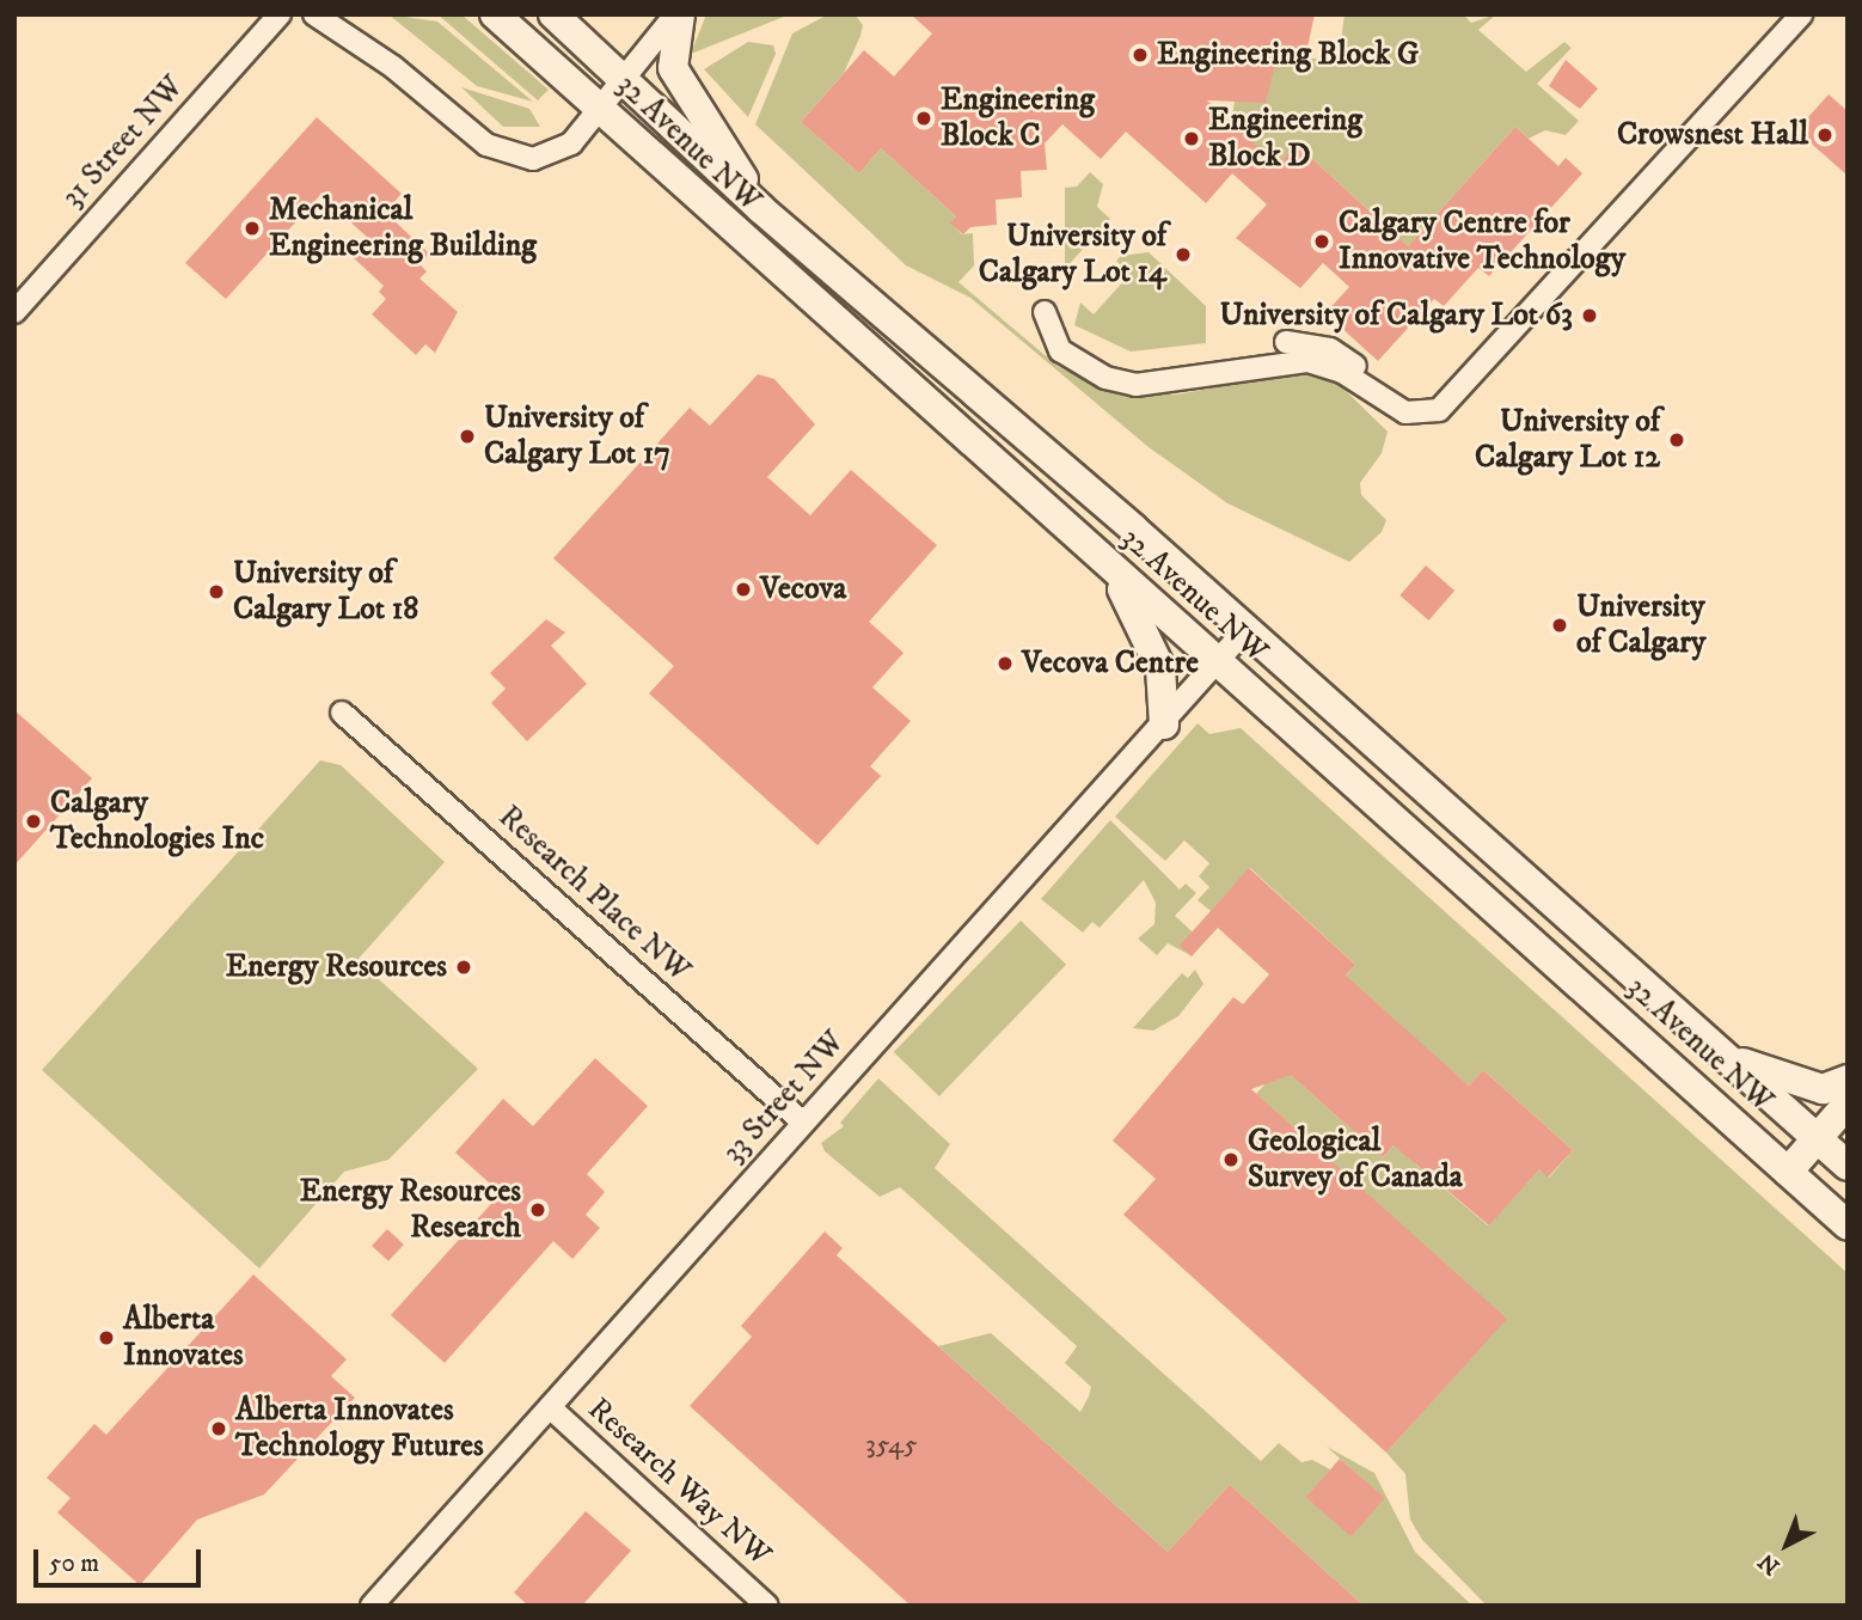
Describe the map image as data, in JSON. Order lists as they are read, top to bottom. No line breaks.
{"streets":{"main road":["32 Avenue NW"],"street":["31 Street NW","Research Place NW","33 Street NW","Research Way NW"]},"crossings":[["32 Avenue NW","33 Street NW"],["Research Place NW","33 Street NW"],["33 Street NW","Research Way NW"]],"places":["Engineering Block G","Engineering Block C","Crowsnest Hall","Engineering Block D","Mechanical Engineering Building","Calgary Centre for Innovative Technology","University of Calgary Lot 14","University of Calgary Lot 63","University of Calgary Lot 17","University of Calgary Lot 12","Vecova","University of Calgary Lot 18","University of Calgary","Vecova Centre","Calgary Technologies Inc","Energy Resources","Geological Survey of Canada","Energy Resources Research","Alberta Innovates","Alberta Innovates Technology Futures"],"house_numbers":["3545"],"scale_bar":"50 m","north":"bottom left"}
